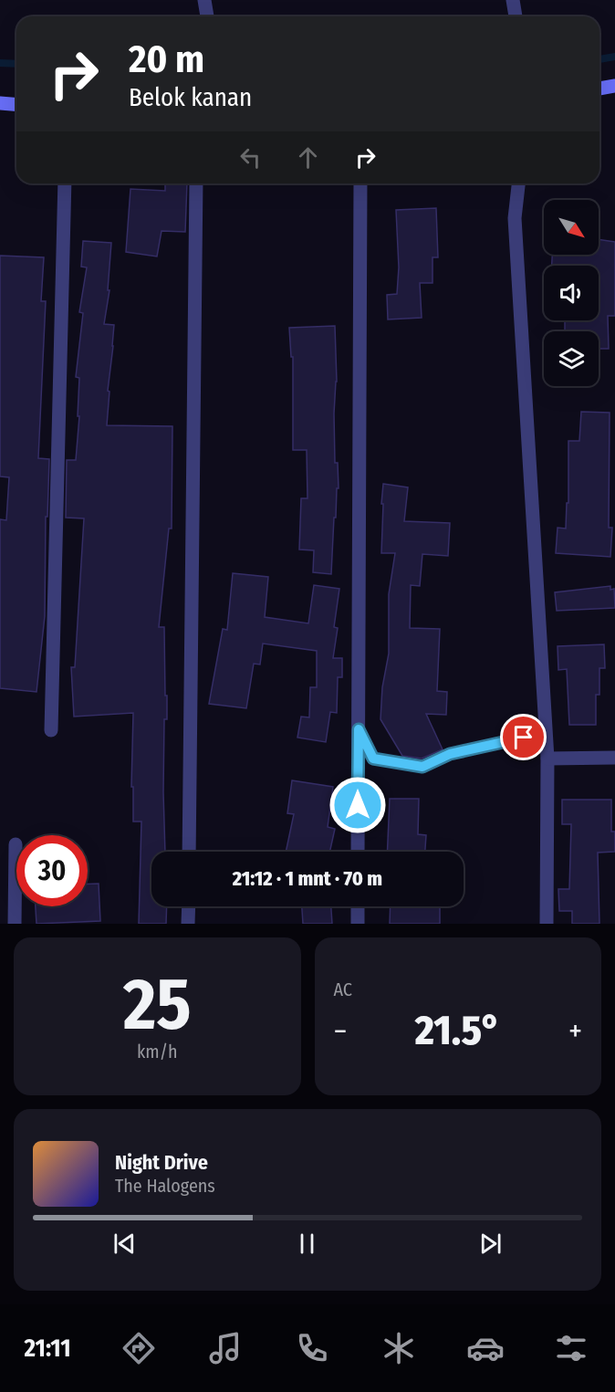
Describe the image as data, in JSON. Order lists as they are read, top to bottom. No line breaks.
{"north":"bottom right","page":{"turn":["20 m","Belok kanan"],"limit":"30","trip":"21:12 · 1 mnt · 70 m","tile":[["25","km/h"],"AC"],"heat":["−","21.5°","+"],"song":["Night Drive","The Halogens"],"tabs":"21:11"}}
